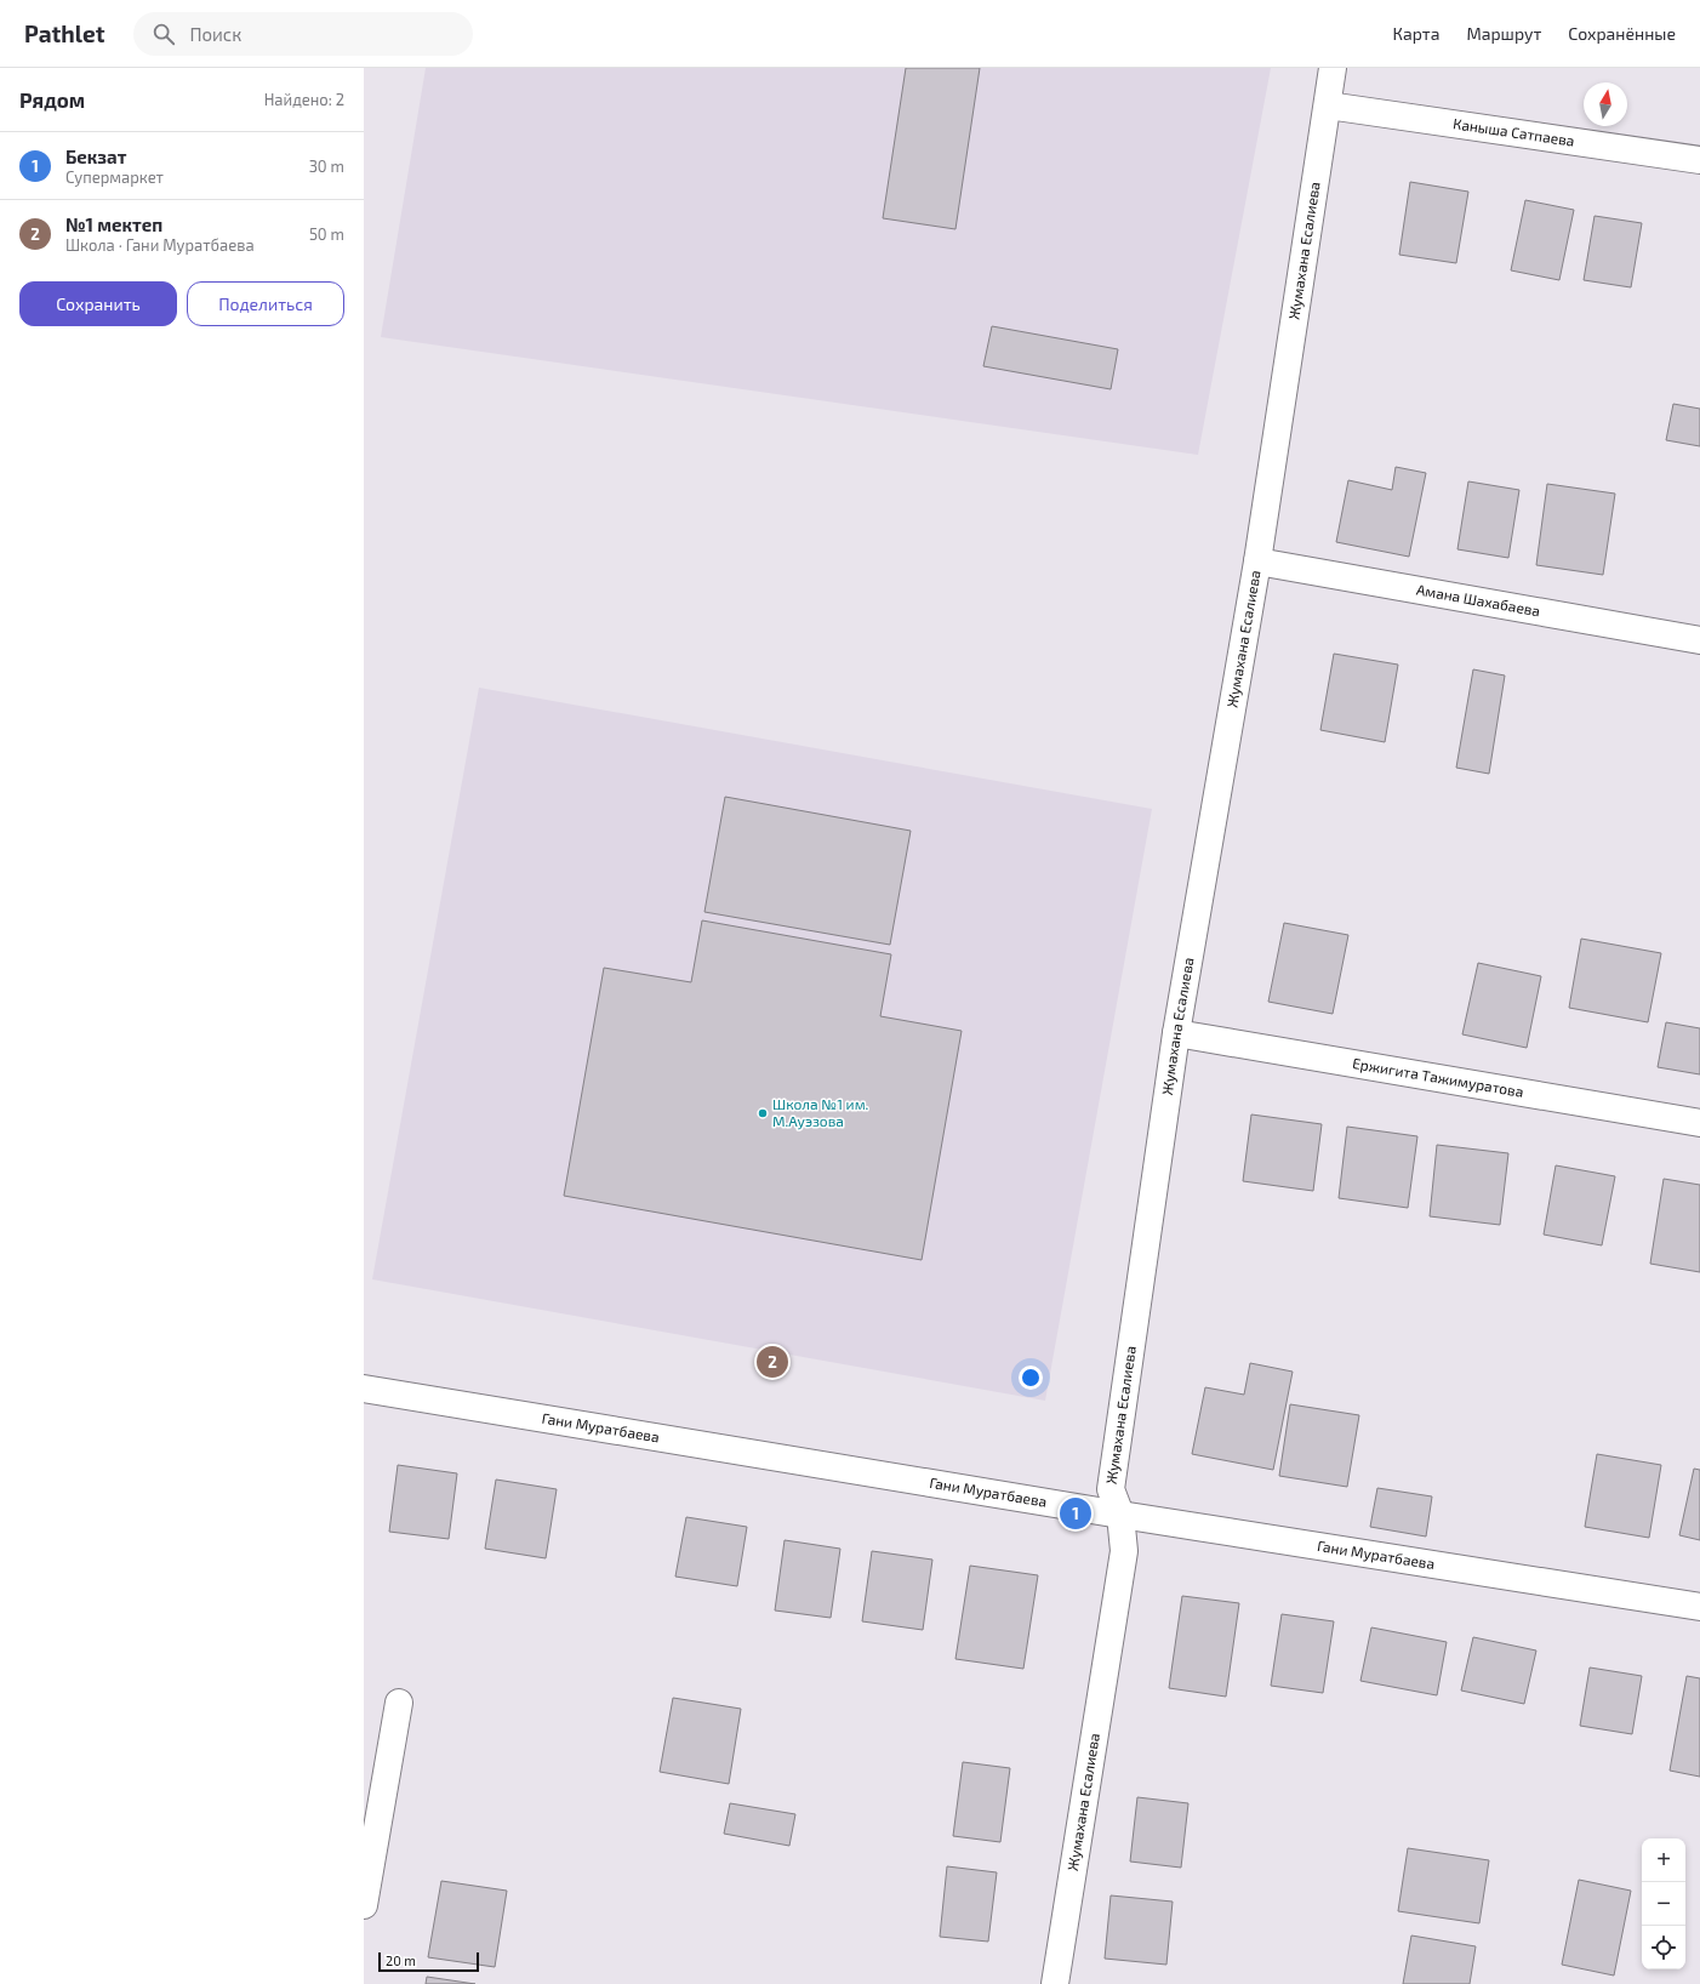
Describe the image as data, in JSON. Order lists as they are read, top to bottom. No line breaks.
{"streets":{"street":["Каныша Сатпаева","Жумахана Есалиева","Амана Шахабаева","Ержигита Тажимуратова","Гани Муратбаева"]},"crossings":[["Каныша Сатпаева","Жумахана Есалиева"],["Жумахана Есалиева","Амана Шахабаева"],["Жумахана Есалиева","Ержигита Тажимуратова"],["Жумахана Есалиева","Гани Муратбаева"]],"places":["Школа №1 им. М.Ауэзова"],"scale_bar":"20 m","north":"top","page":{"header":"Pathlet","search":"Поиск","nav":["Карта","Маршрут","Сохранённые"],"heading":["Рядом","Найдено: 2"],"list":[{"mark":"1","name":"Бекзат","note":"Супермаркет","value":"30 m"},{"mark":"2","name":"№1 мектеп","note":"Школа · Гани Муратбаева","value":"50 m"}],"buttons":["Сохранить","Поделиться"],"pins":["2","1"],"map_buttons":["+","−"],"scale":"20 m"}}
